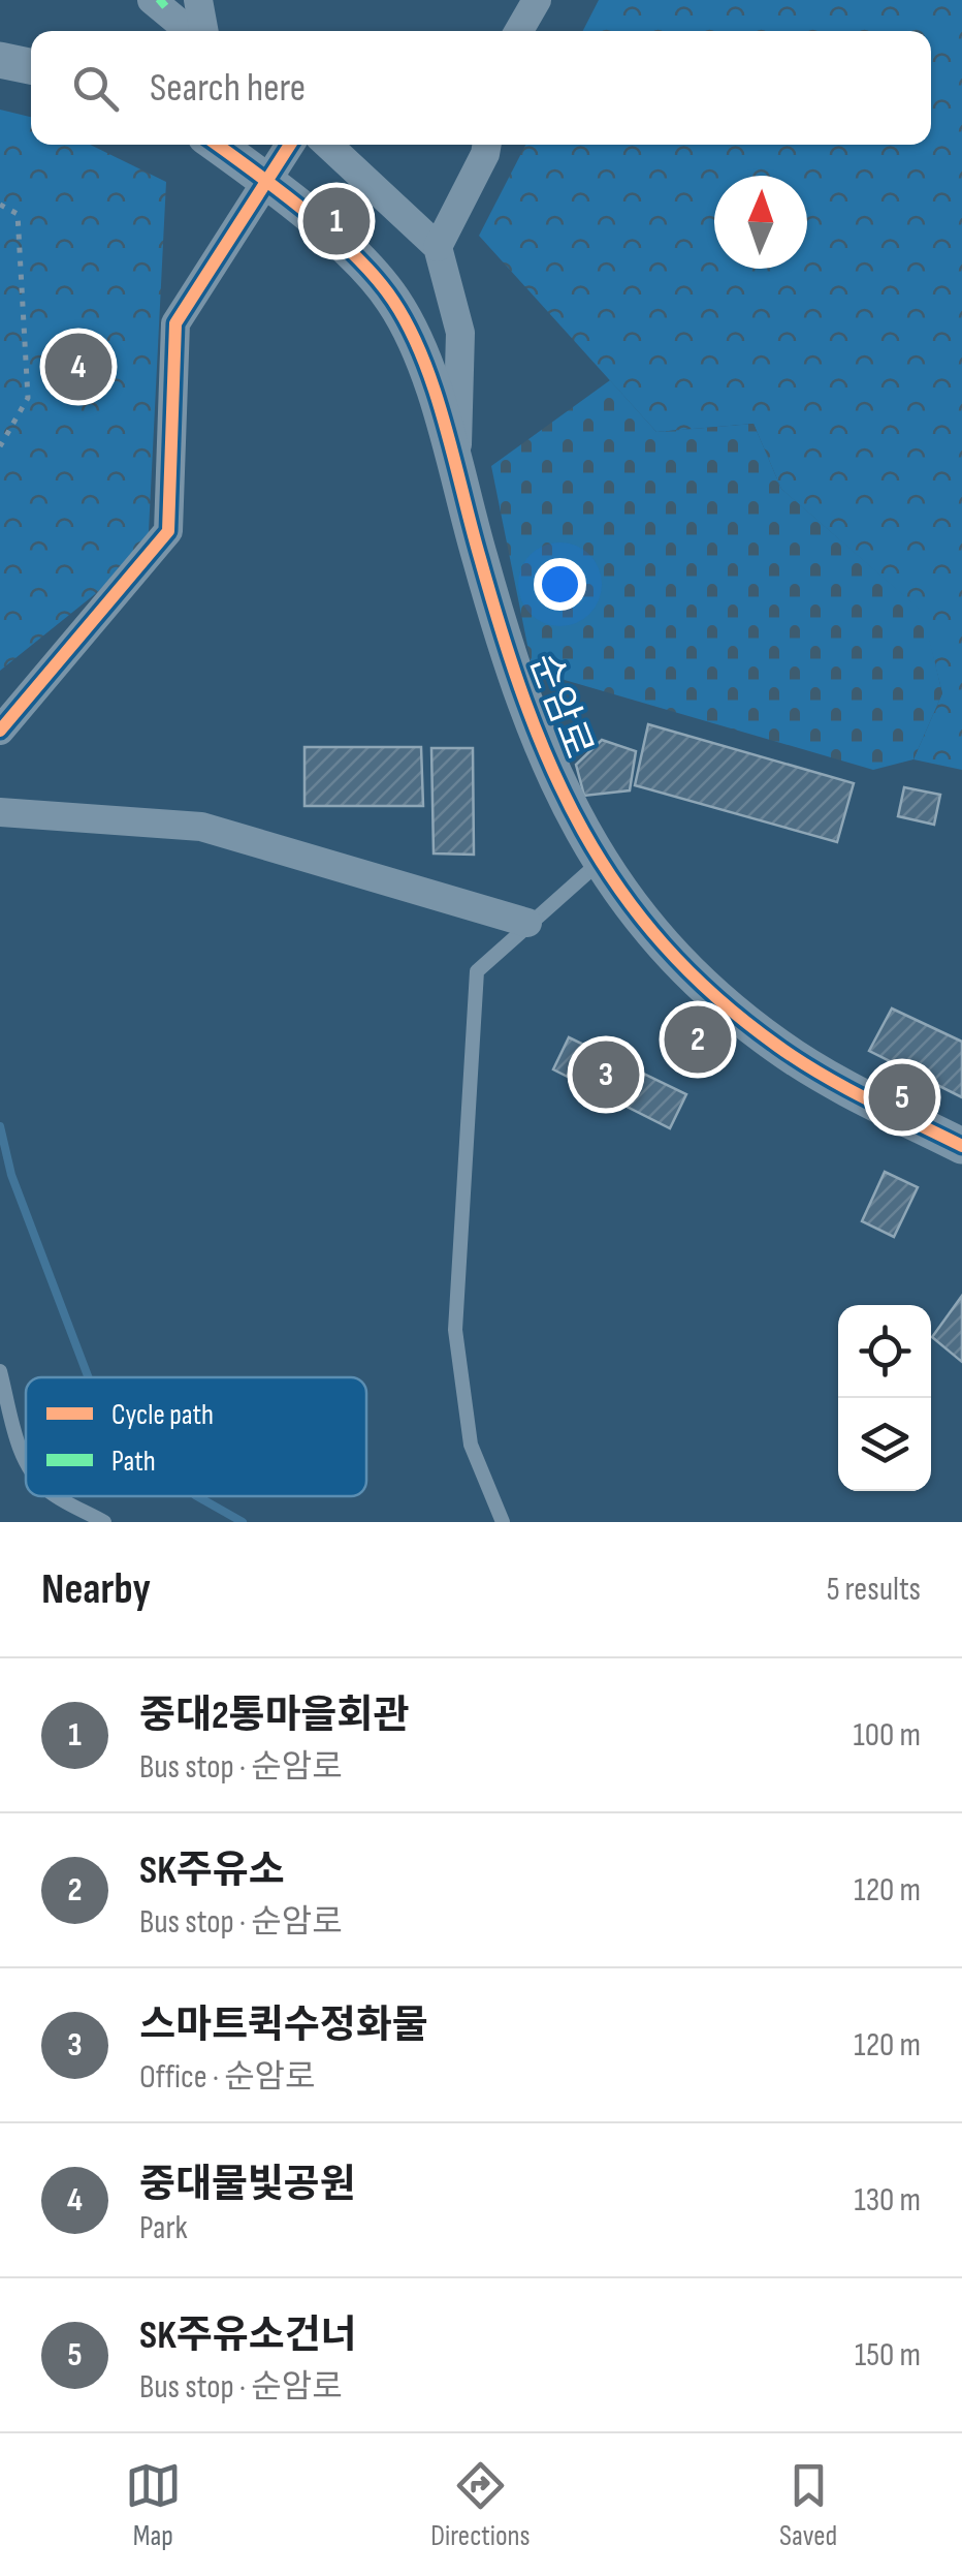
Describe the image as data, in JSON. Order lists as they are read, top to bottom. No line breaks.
{"streets":{"street":["순암로"]},"legend":["Cycle path","Path"],"north":"top","page":{"search":"Search here","pins":["1","4","2","3","5"],"heading":["Nearby","5 results"],"list":[{"mark":"1","name":"중대2통마을회관","note":"Bus stop · 순암로","value":"100 m"},{"mark":"2","name":"SK주유소","note":"Bus stop · 순암로","value":"120 m"},{"mark":"3","name":"스마트퀵수정화물","note":"Office · 순암로","value":"120 m"},{"mark":"4","name":"중대물빛공원","note":"Park","value":"130 m"},{"mark":"5","name":"SK주유소건너","note":"Bus stop · 순암로","value":"150 m"}],"nav":["Map","Directions","Saved"]}}
